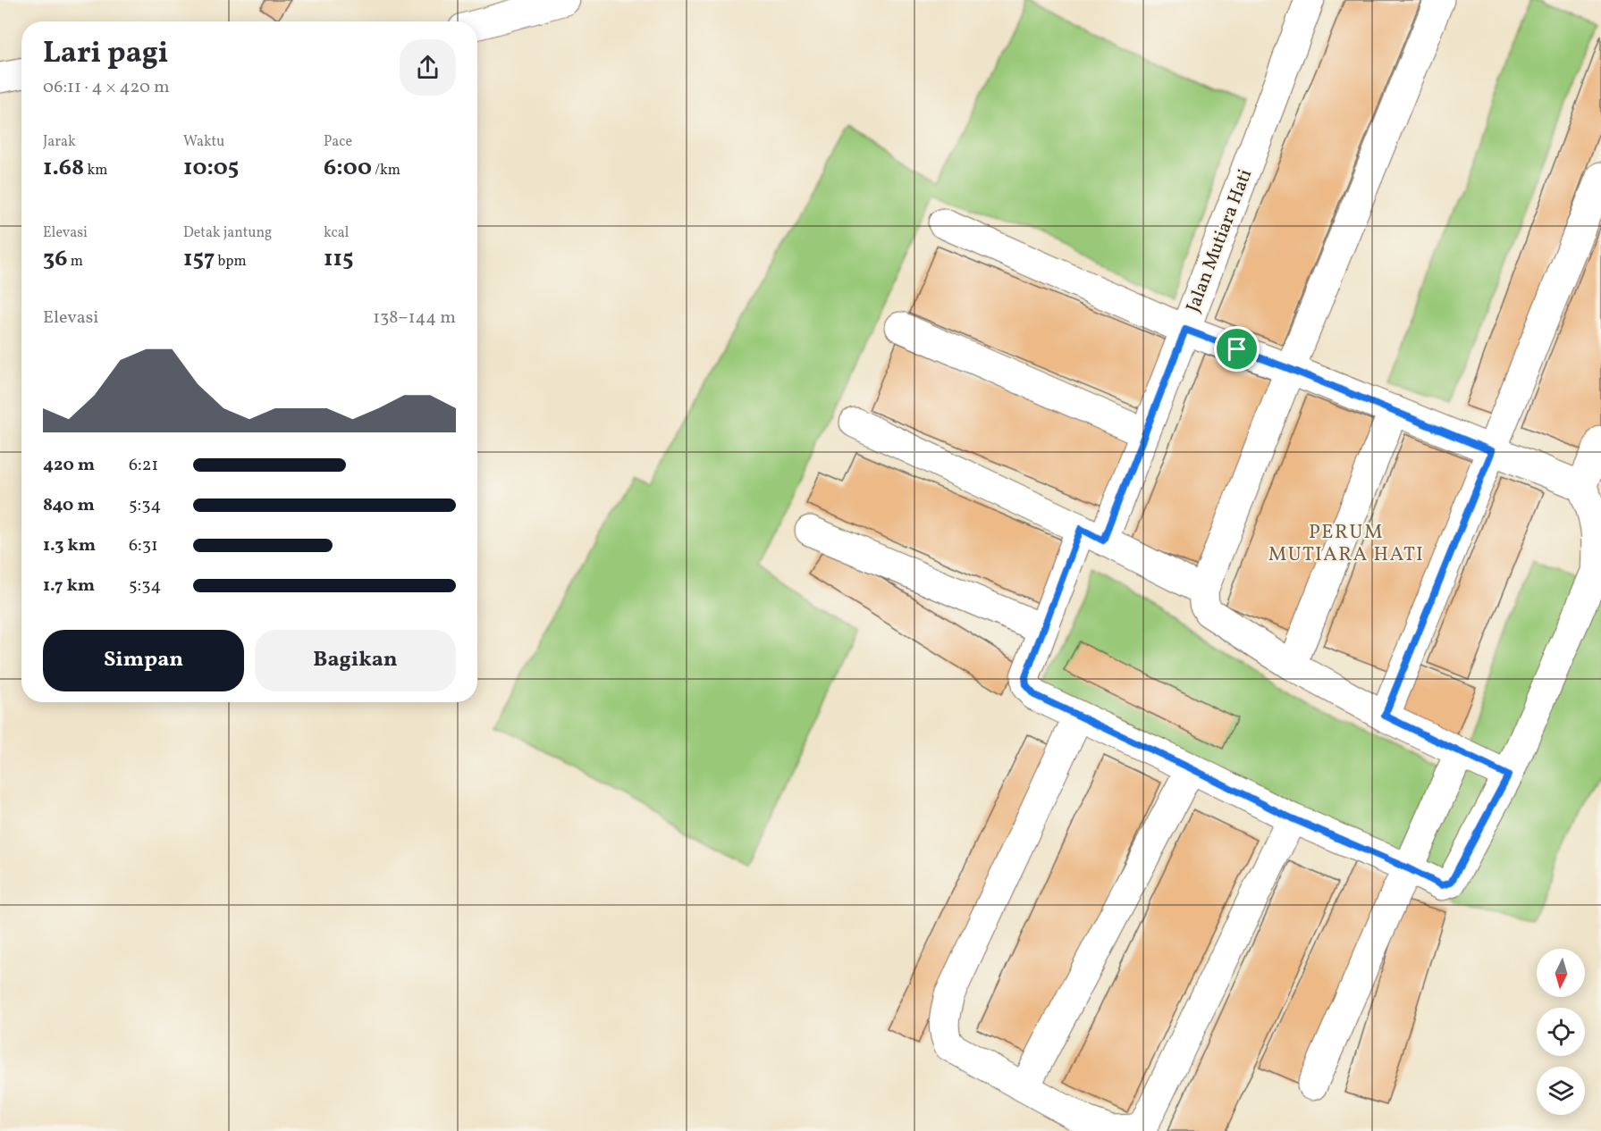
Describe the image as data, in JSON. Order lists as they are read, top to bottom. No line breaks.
{"streets":{"street":["Jalan Mutiara Hati"]},"districts":["PERUM MUTIARA HATI"],"north":"bottom","page":{"heading":["Lari pagi","06:11 · 4 × 420 m"],"stats":[["Jarak","1.68 km"],["Waktu","10:05"],["Pace","6:00 /km"],["Elevasi","36 m"],["Detak jantung","157 bpm"],["kcal","115"]],"chart":["Elevasi","138–144 m"],"list":[{"name":"420 m","note":"6:21"},{"name":"840 m","note":"5:34"},{"name":"1.3 km","note":"6:31"},{"name":"1.7 km","note":"5:34"}],"buttons":["Simpan","Bagikan"]}}
